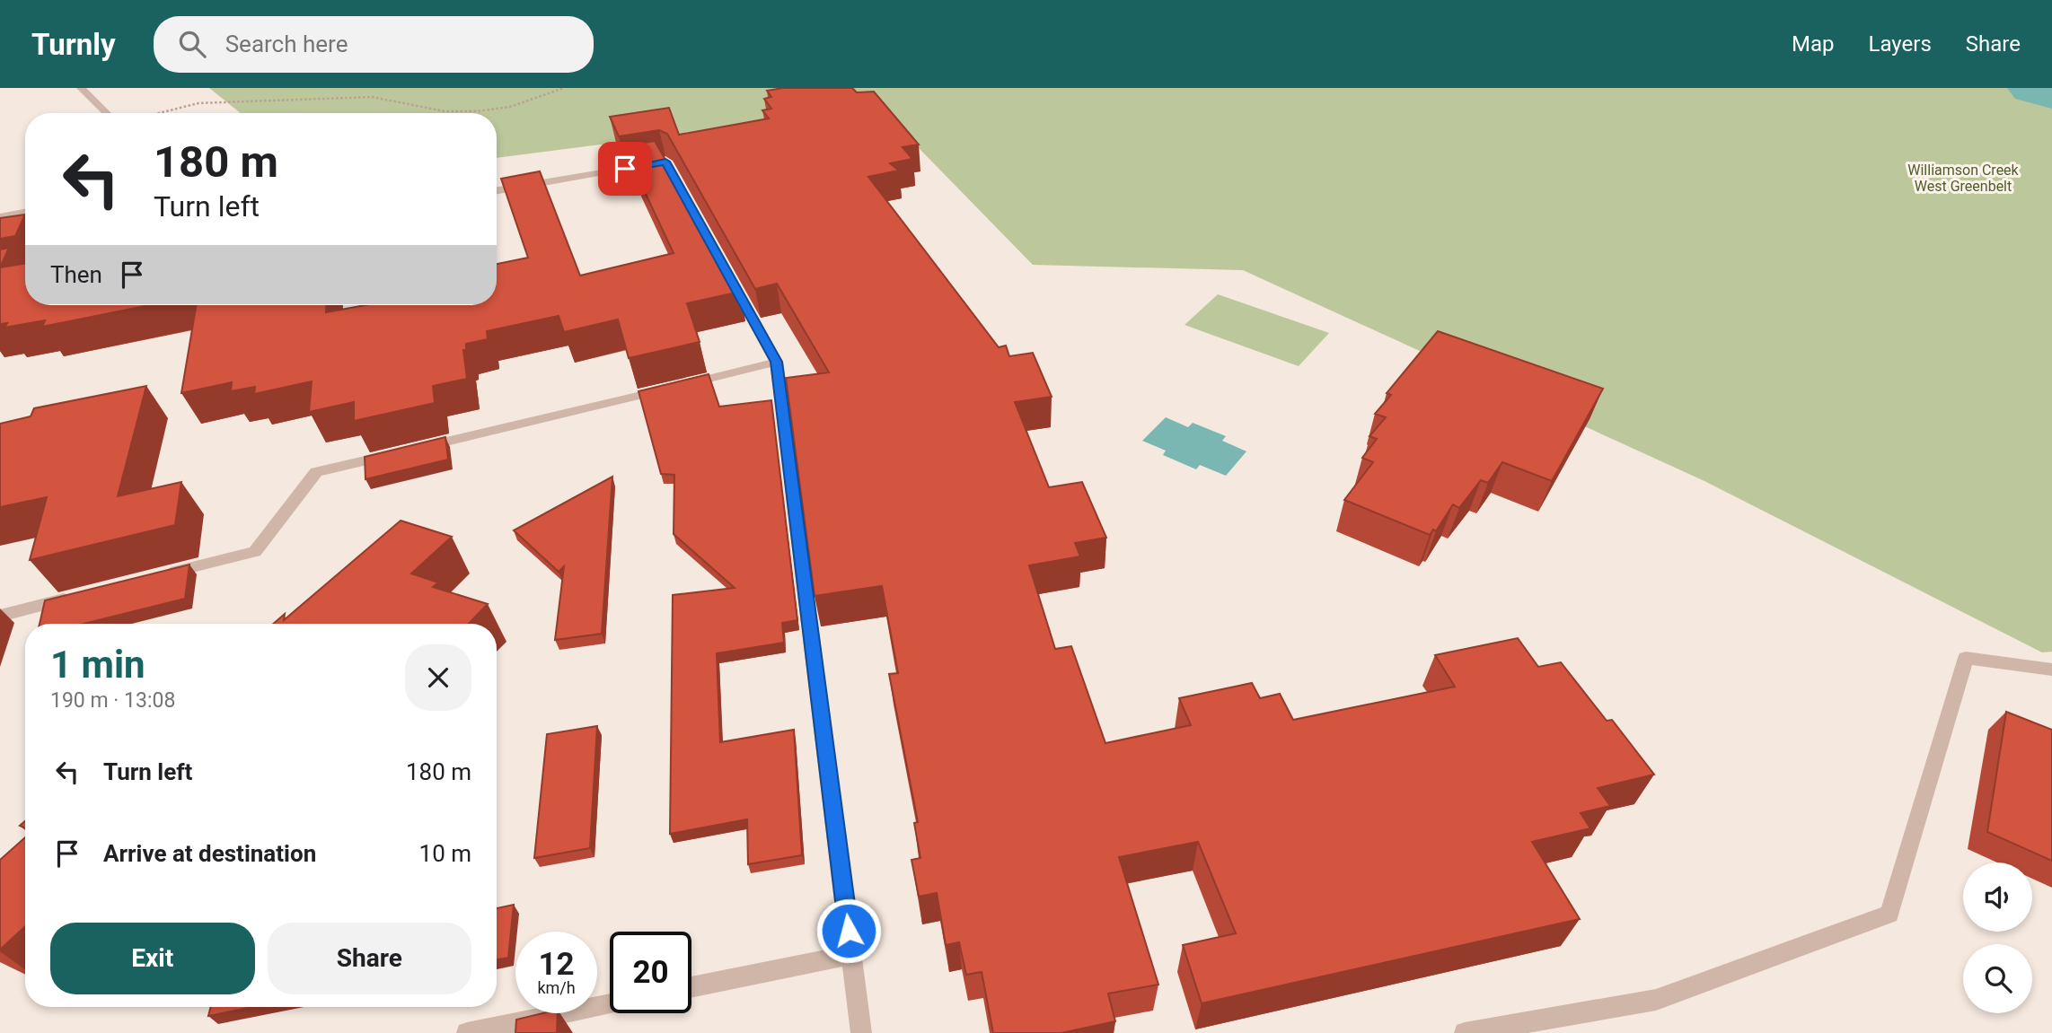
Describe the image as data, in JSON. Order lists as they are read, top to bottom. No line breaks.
{"parks":["Williamson Creek West Greenbelt"],"page":{"header":"Turnly","search":"Search here","nav":["Map","Layers","Share"],"turn":["180 m","Turn left"],"then":"Then","heading":["1 min","190 m · 13:08"],"list":[{"name":"Turn left","value":"180 m"},{"name":"Arrive at destination","value":"10 m"}],"buttons":["Exit","Share"],"speed":"12 km/h","limit":"20"}}
